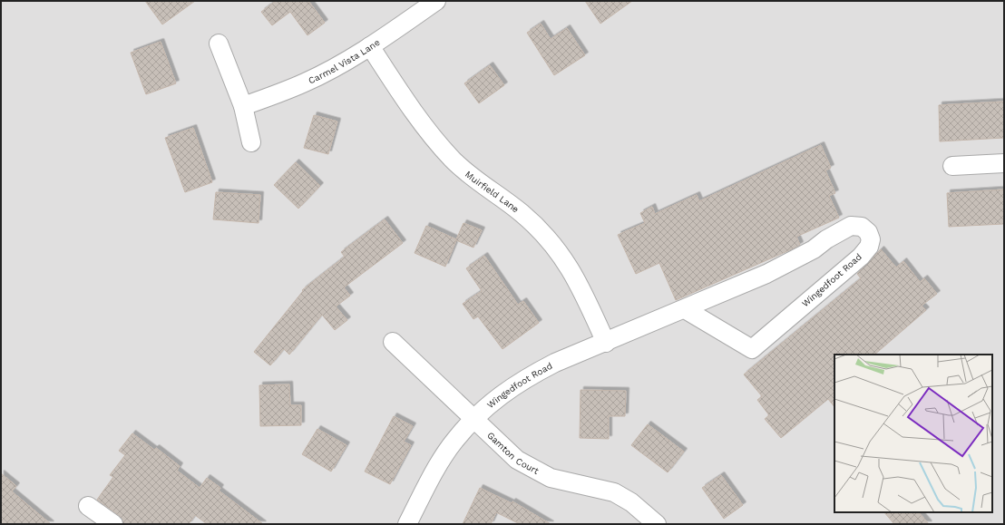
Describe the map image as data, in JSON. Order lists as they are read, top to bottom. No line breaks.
{"streets":{"street":["Carmel Vista Lane","Muirfield Lane","Wingedfoot Road","Gamton Court"]},"crossings":[["Carmel Vista Lane","Muirfield Lane"],["Muirfield Lane","Wingedfoot Road"],["Wingedfoot Road","Gamton Court"]]}
